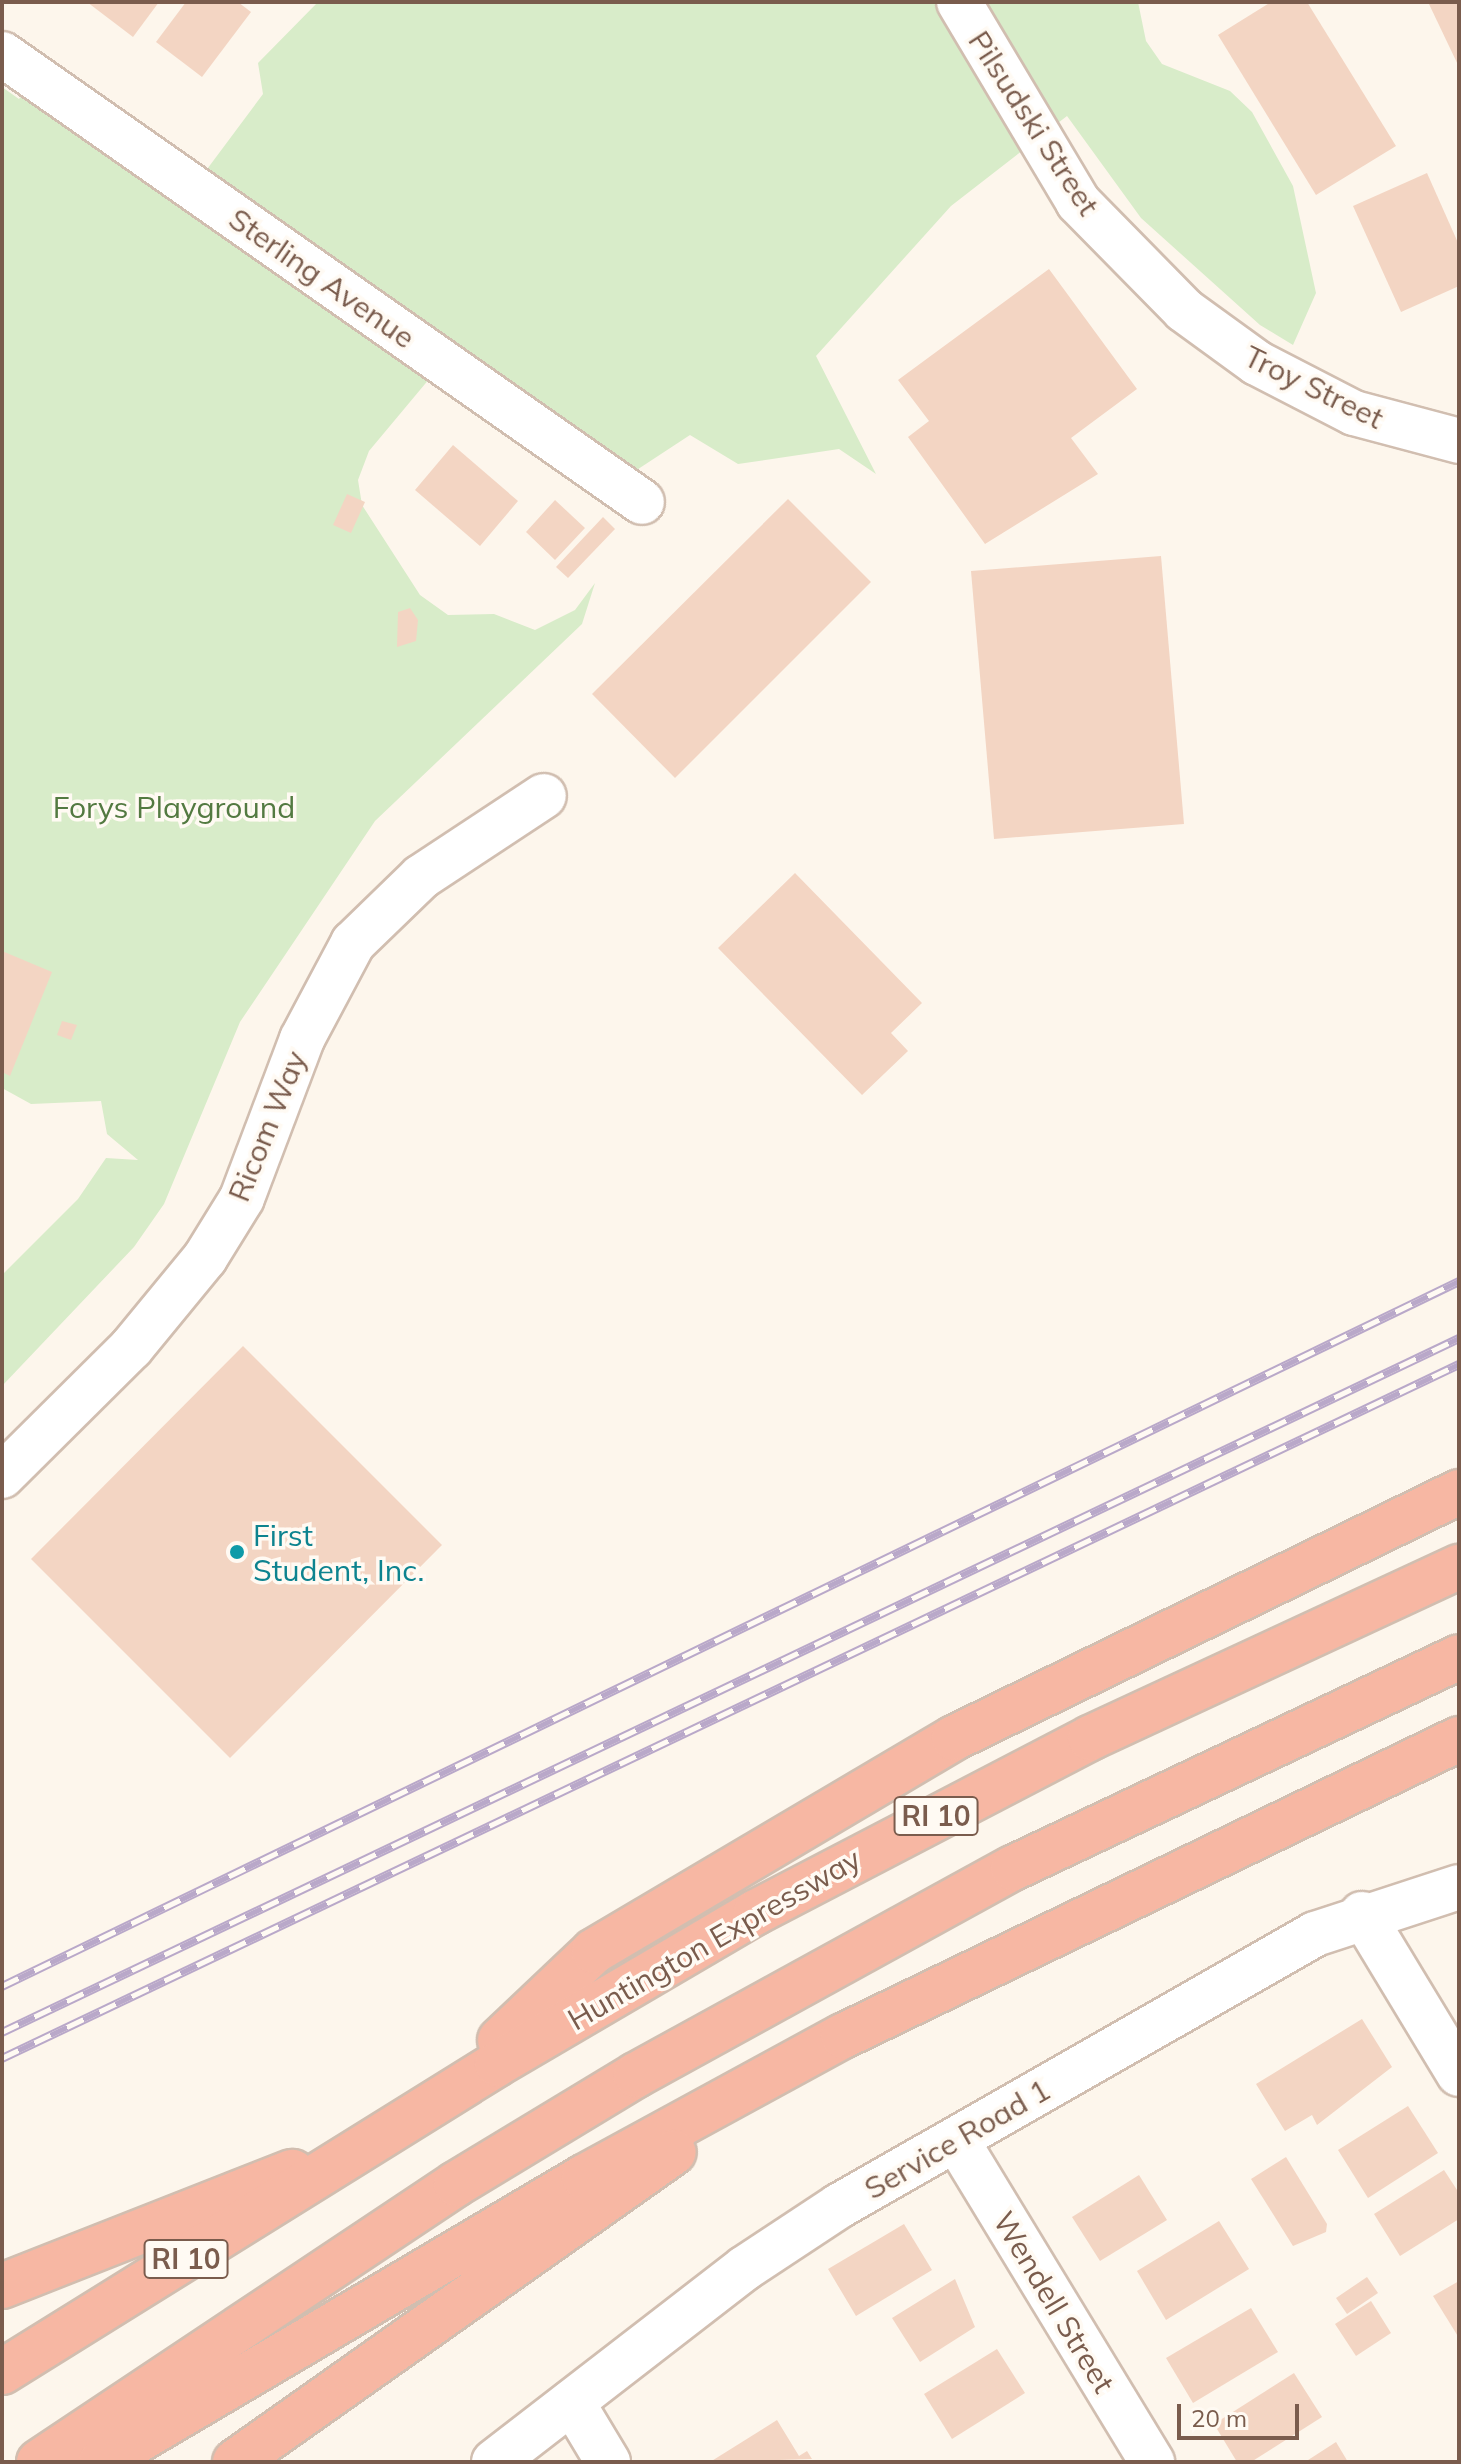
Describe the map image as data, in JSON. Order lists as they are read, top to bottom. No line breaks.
{"streets":{"highway":["RI 10","Huntington Expressway"],"street":["Pilsudski Street","Sterling Avenue","Troy Street","Ricom Way","Service Road 1","Wendell Street"]},"crossings":[["Pilsudski Street","Troy Street"],["Service Road 1","Wendell Street"]],"parks":["Forys Playground"],"places":["First Student, Inc."],"scale_bar":"20 m"}
